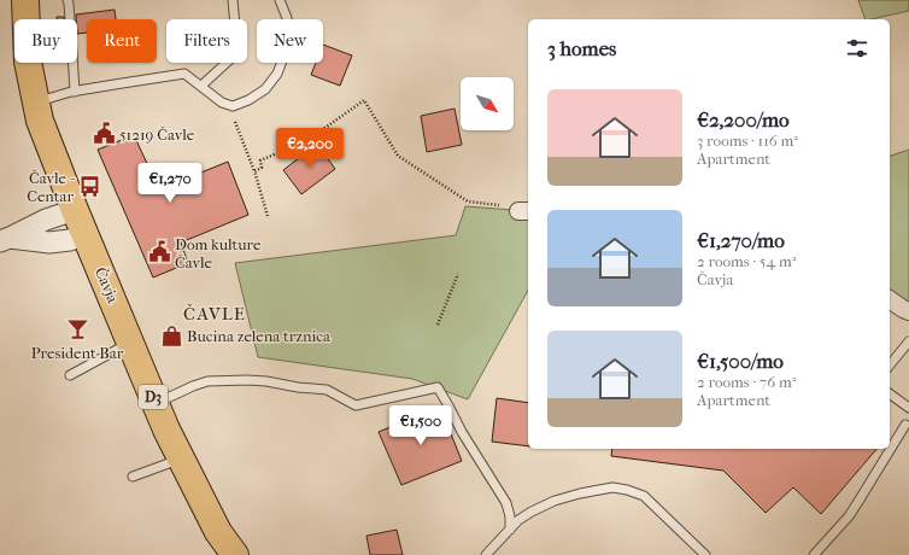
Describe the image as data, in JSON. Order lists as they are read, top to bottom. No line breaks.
{"streets":{"main road":["Čavja","D3"]},"districts":["ČAVLE"],"places":{"public building":["51219 Čavle","Dom kulture Čavle"],"bus stop":["Čavle - Centar"],"bar":["President Bar"],"shop":["Bucina zelena trznica"]},"north":"bottom right","page":{"chip":["Buy","Rent","Filters","New"],"heading":"3 homes","list":[{"name":"€2,200/mo","note":"3 rooms · 116 m² · Apartment"},{"name":"€1,270/mo","note":"2 rooms · 54 m² · Čavja"},{"name":"€1,500/mo","note":"2 rooms · 76 m² · Apartment"}],"price":["€2,200","€1,270","€1,500"]}}
